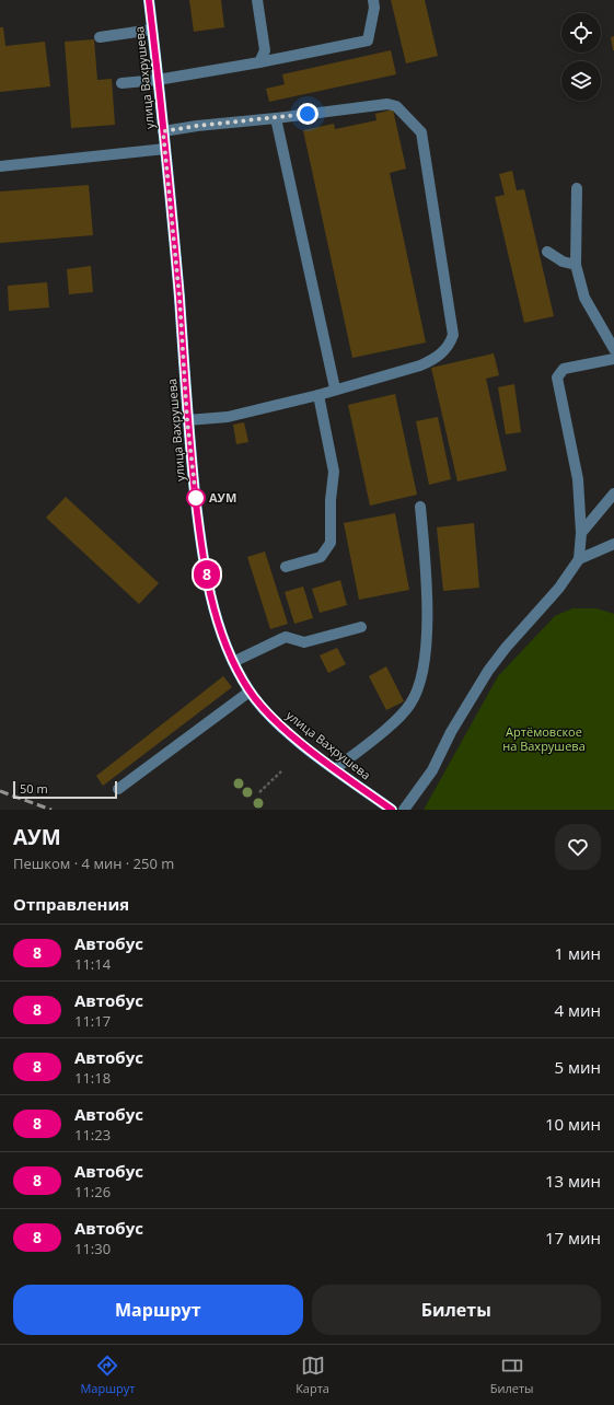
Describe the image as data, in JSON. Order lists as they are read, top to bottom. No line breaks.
{"streets":{"main road":["улица Вахрушева"]},"parks":["Артёмовское на Вахрушева"],"places":["АУМ"],"lines":["bus line 8"],"scale_bar":"50 m","page":{"on_map":"8","scale":"50 m","heading":[["АУМ","Пешком · 4 мин · 250 m"],"Отправления"],"list":[{"mark":"8","name":"Автобус","note":"11:14","value":"1 мин"},{"mark":"8","name":"Автобус","note":"11:17","value":"4 мин"},{"mark":"8","name":"Автобус","note":"11:18","value":"5 мин"},{"mark":"8","name":"Автобус","note":"11:23","value":"10 мин"},{"mark":"8","name":"Автобус","note":"11:26","value":"13 мин"},{"mark":"8","name":"Автобус","note":"11:30","value":"17 мин"}],"buttons":["Маршрут","Билеты"],"tabs":["Маршрут","Карта","Билеты"]}}
